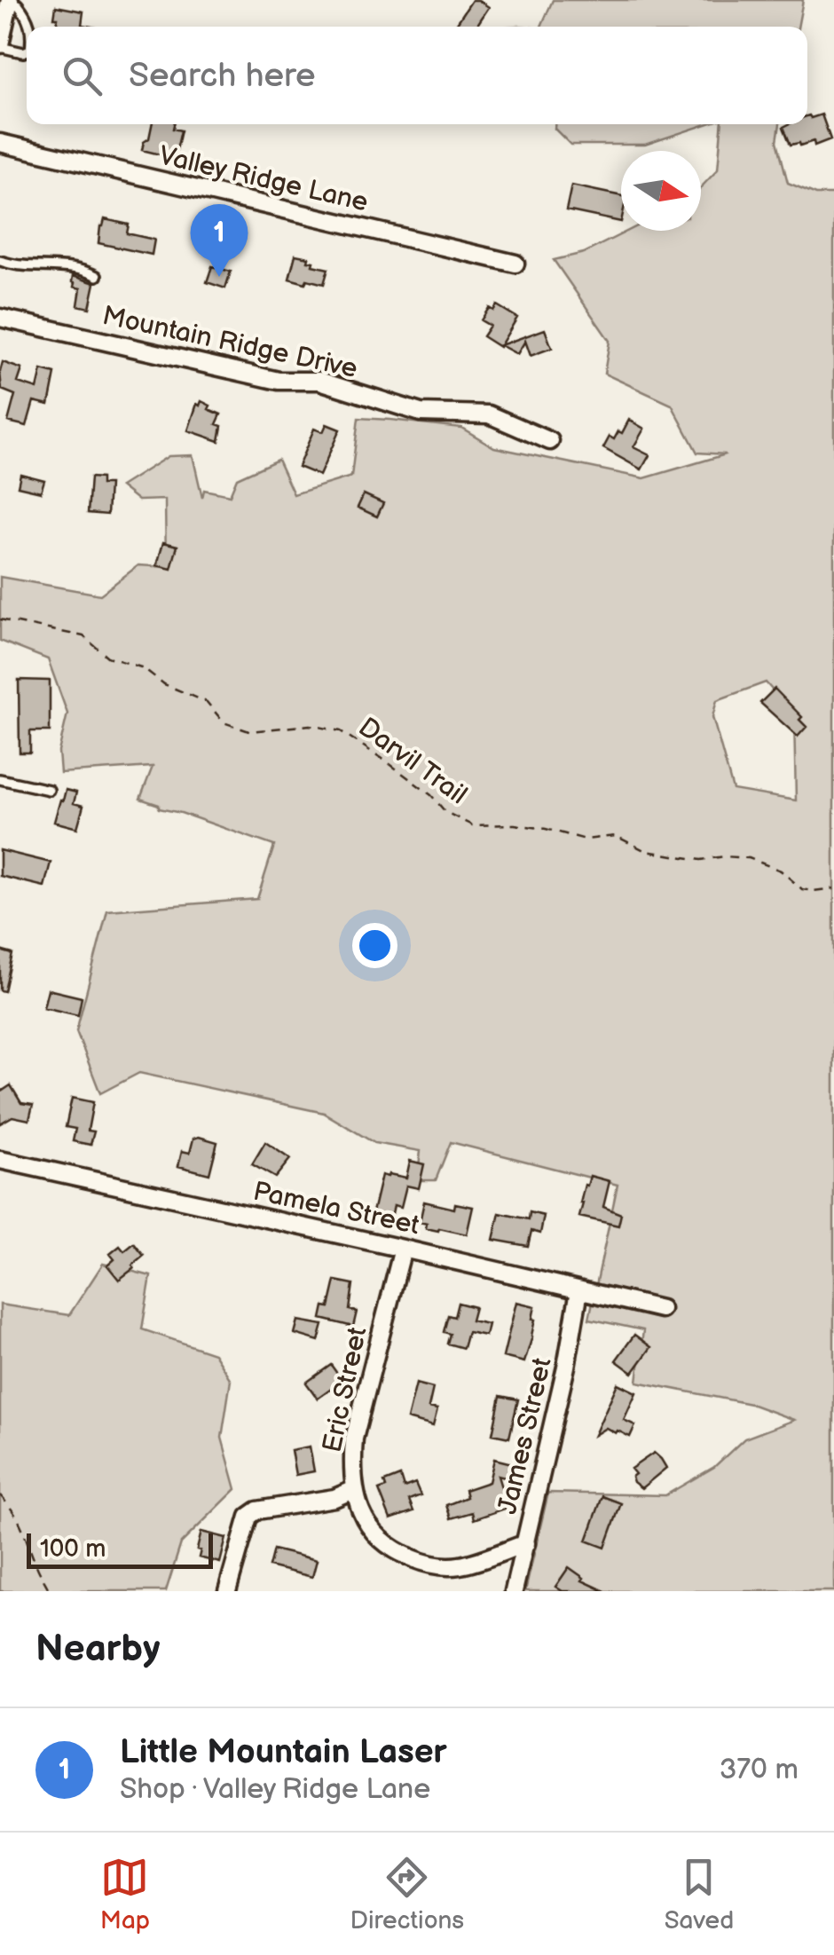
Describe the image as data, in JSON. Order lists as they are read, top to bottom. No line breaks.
{"streets":{"street":["Valley Ridge Lane","Mountain Ridge Drive","Pamela Street","Eric Street","James Street"],"path":["Darvil Trail"]},"crossings":[["Pamela Street","Eric Street"],["Pamela Street","James Street"],["Eric Street","James Street"]],"scale_bar":"100 m","north":"right","page":{"search":"Search here","pins":"1","scale":"100 m","heading":"Nearby","list":[{"mark":"1","name":"Little Mountain Laser","note":"Shop · Valley Ridge Lane","value":"370 m"}],"nav":["Map","Directions","Saved"]}}
